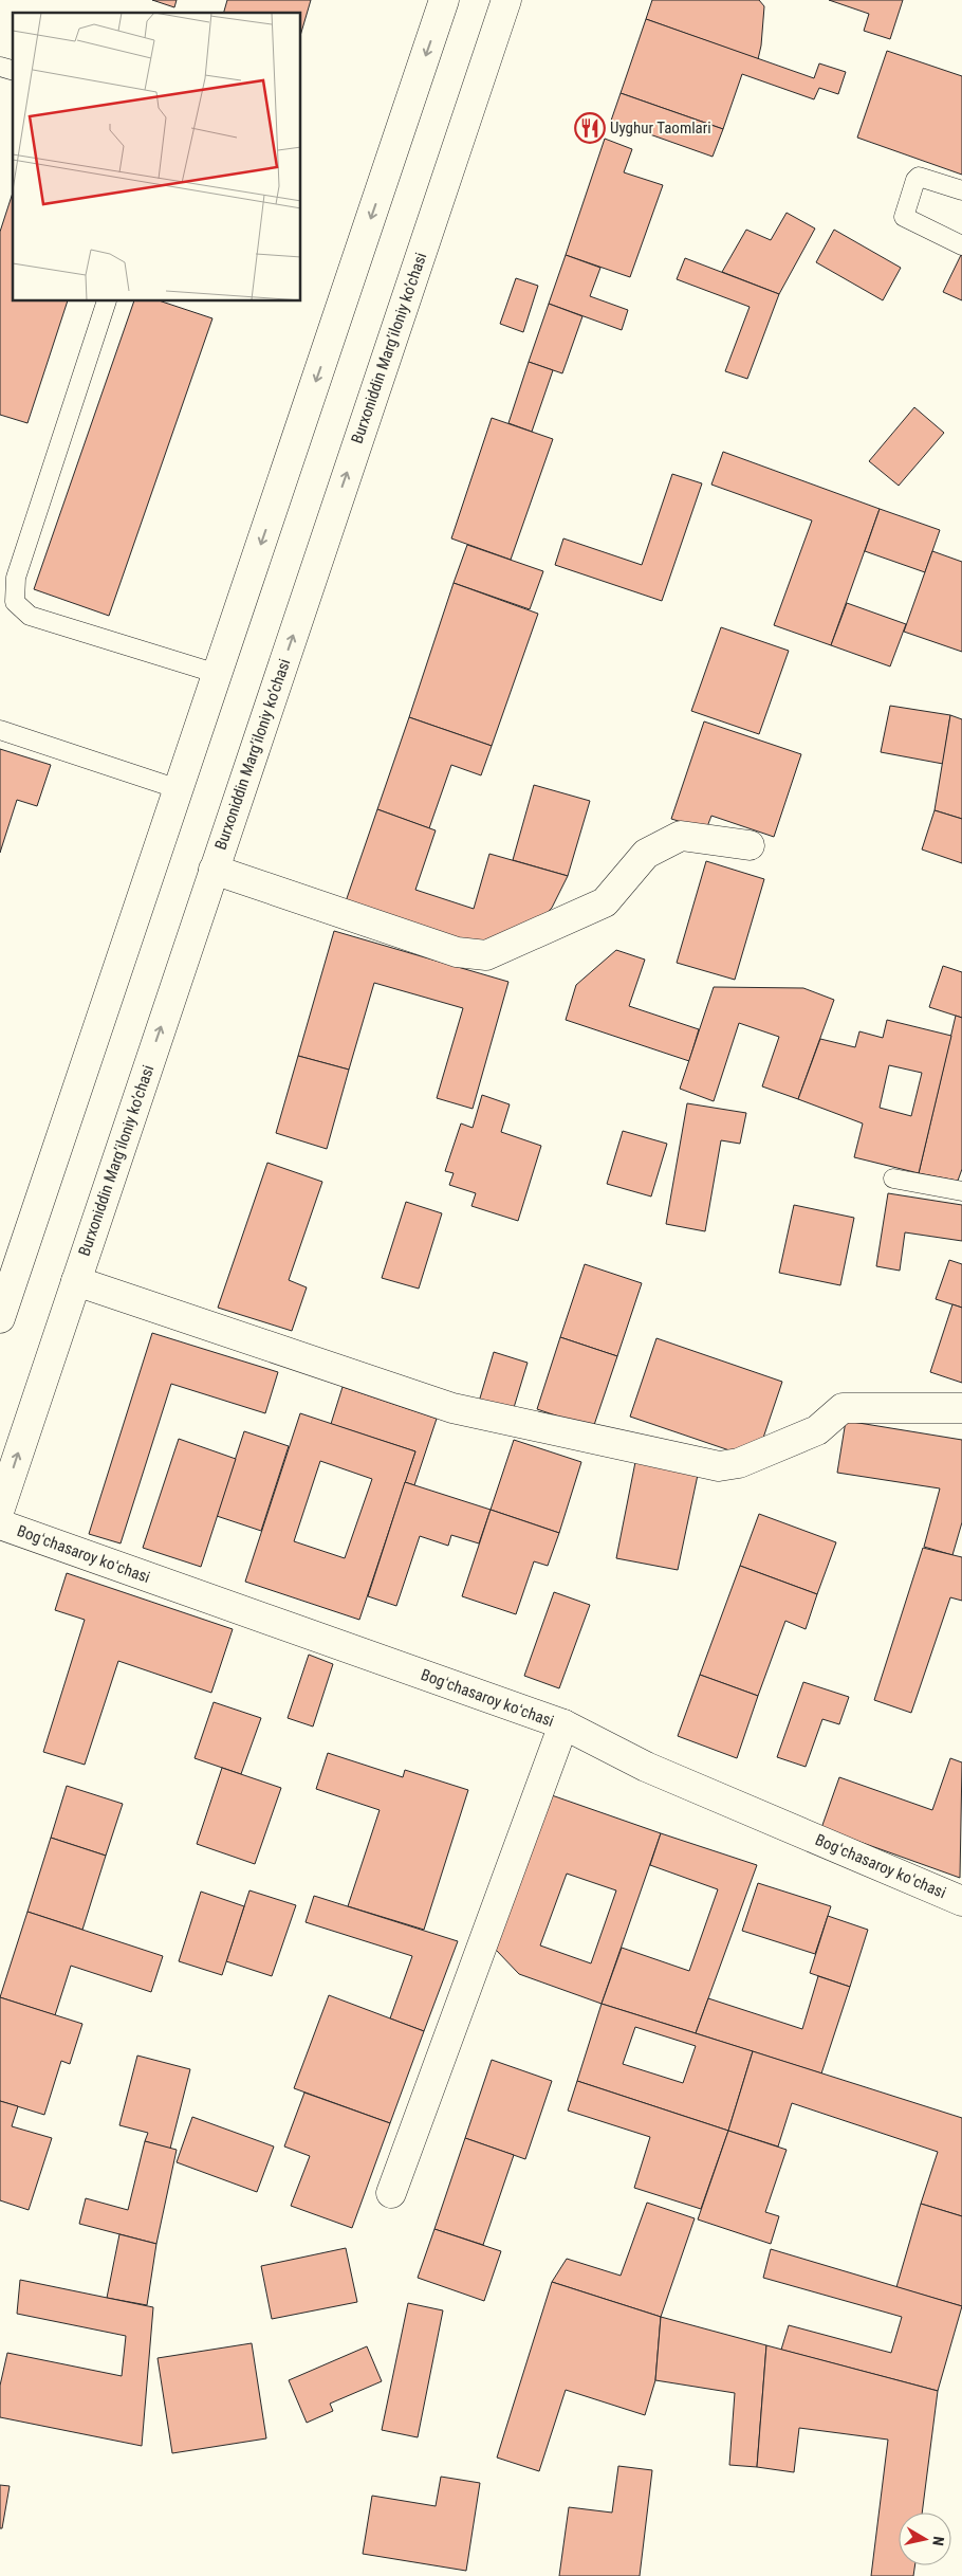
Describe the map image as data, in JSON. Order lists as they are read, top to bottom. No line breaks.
{"streets":{"street":["Burxoniddin Marg’iloniy ko’chasi","Bogʻchasaroy koʻchasi"]},"places":{"restaurant":["Uyghur Taomlari"]},"north":"right"}
